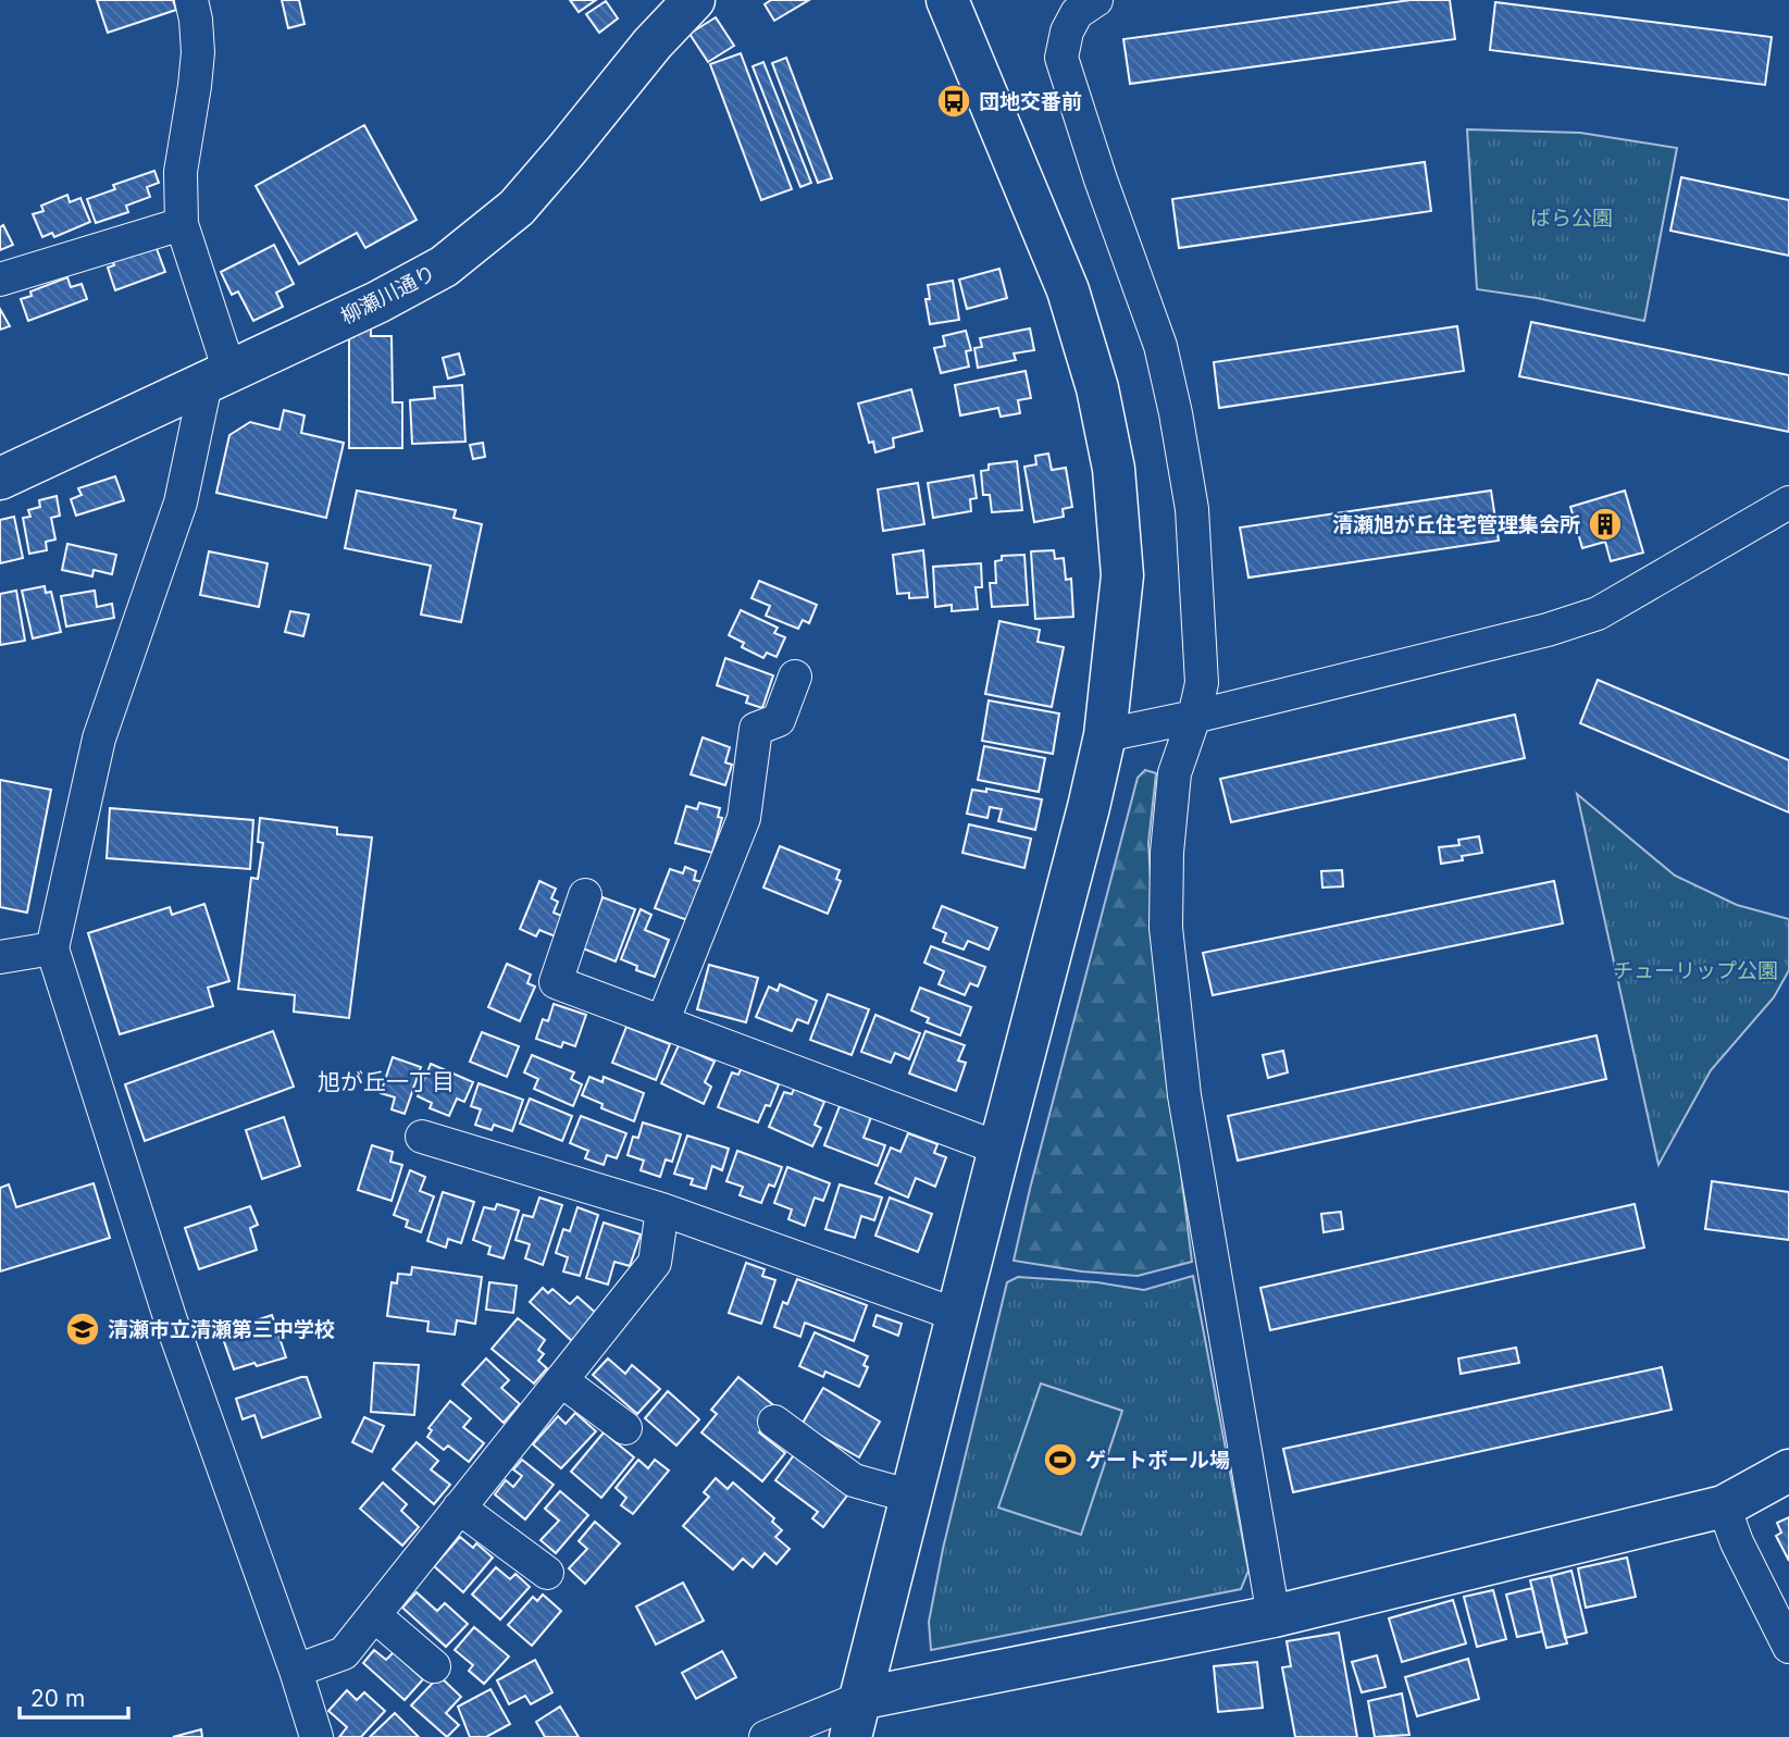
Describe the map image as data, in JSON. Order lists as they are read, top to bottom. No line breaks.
{"streets":{"street":["柳瀬川通り"]},"districts":["旭が丘一丁目"],"parks":["ばら公園","チューリップ公園"],"places":{"bus stop":["団地交番前"],"building":["清瀬旭が丘住宅管理集会所"],"school or university":["清瀬市立清瀬第三中学校"],"sports":["ゲートボール場"]},"scale_bar":"20 m"}
